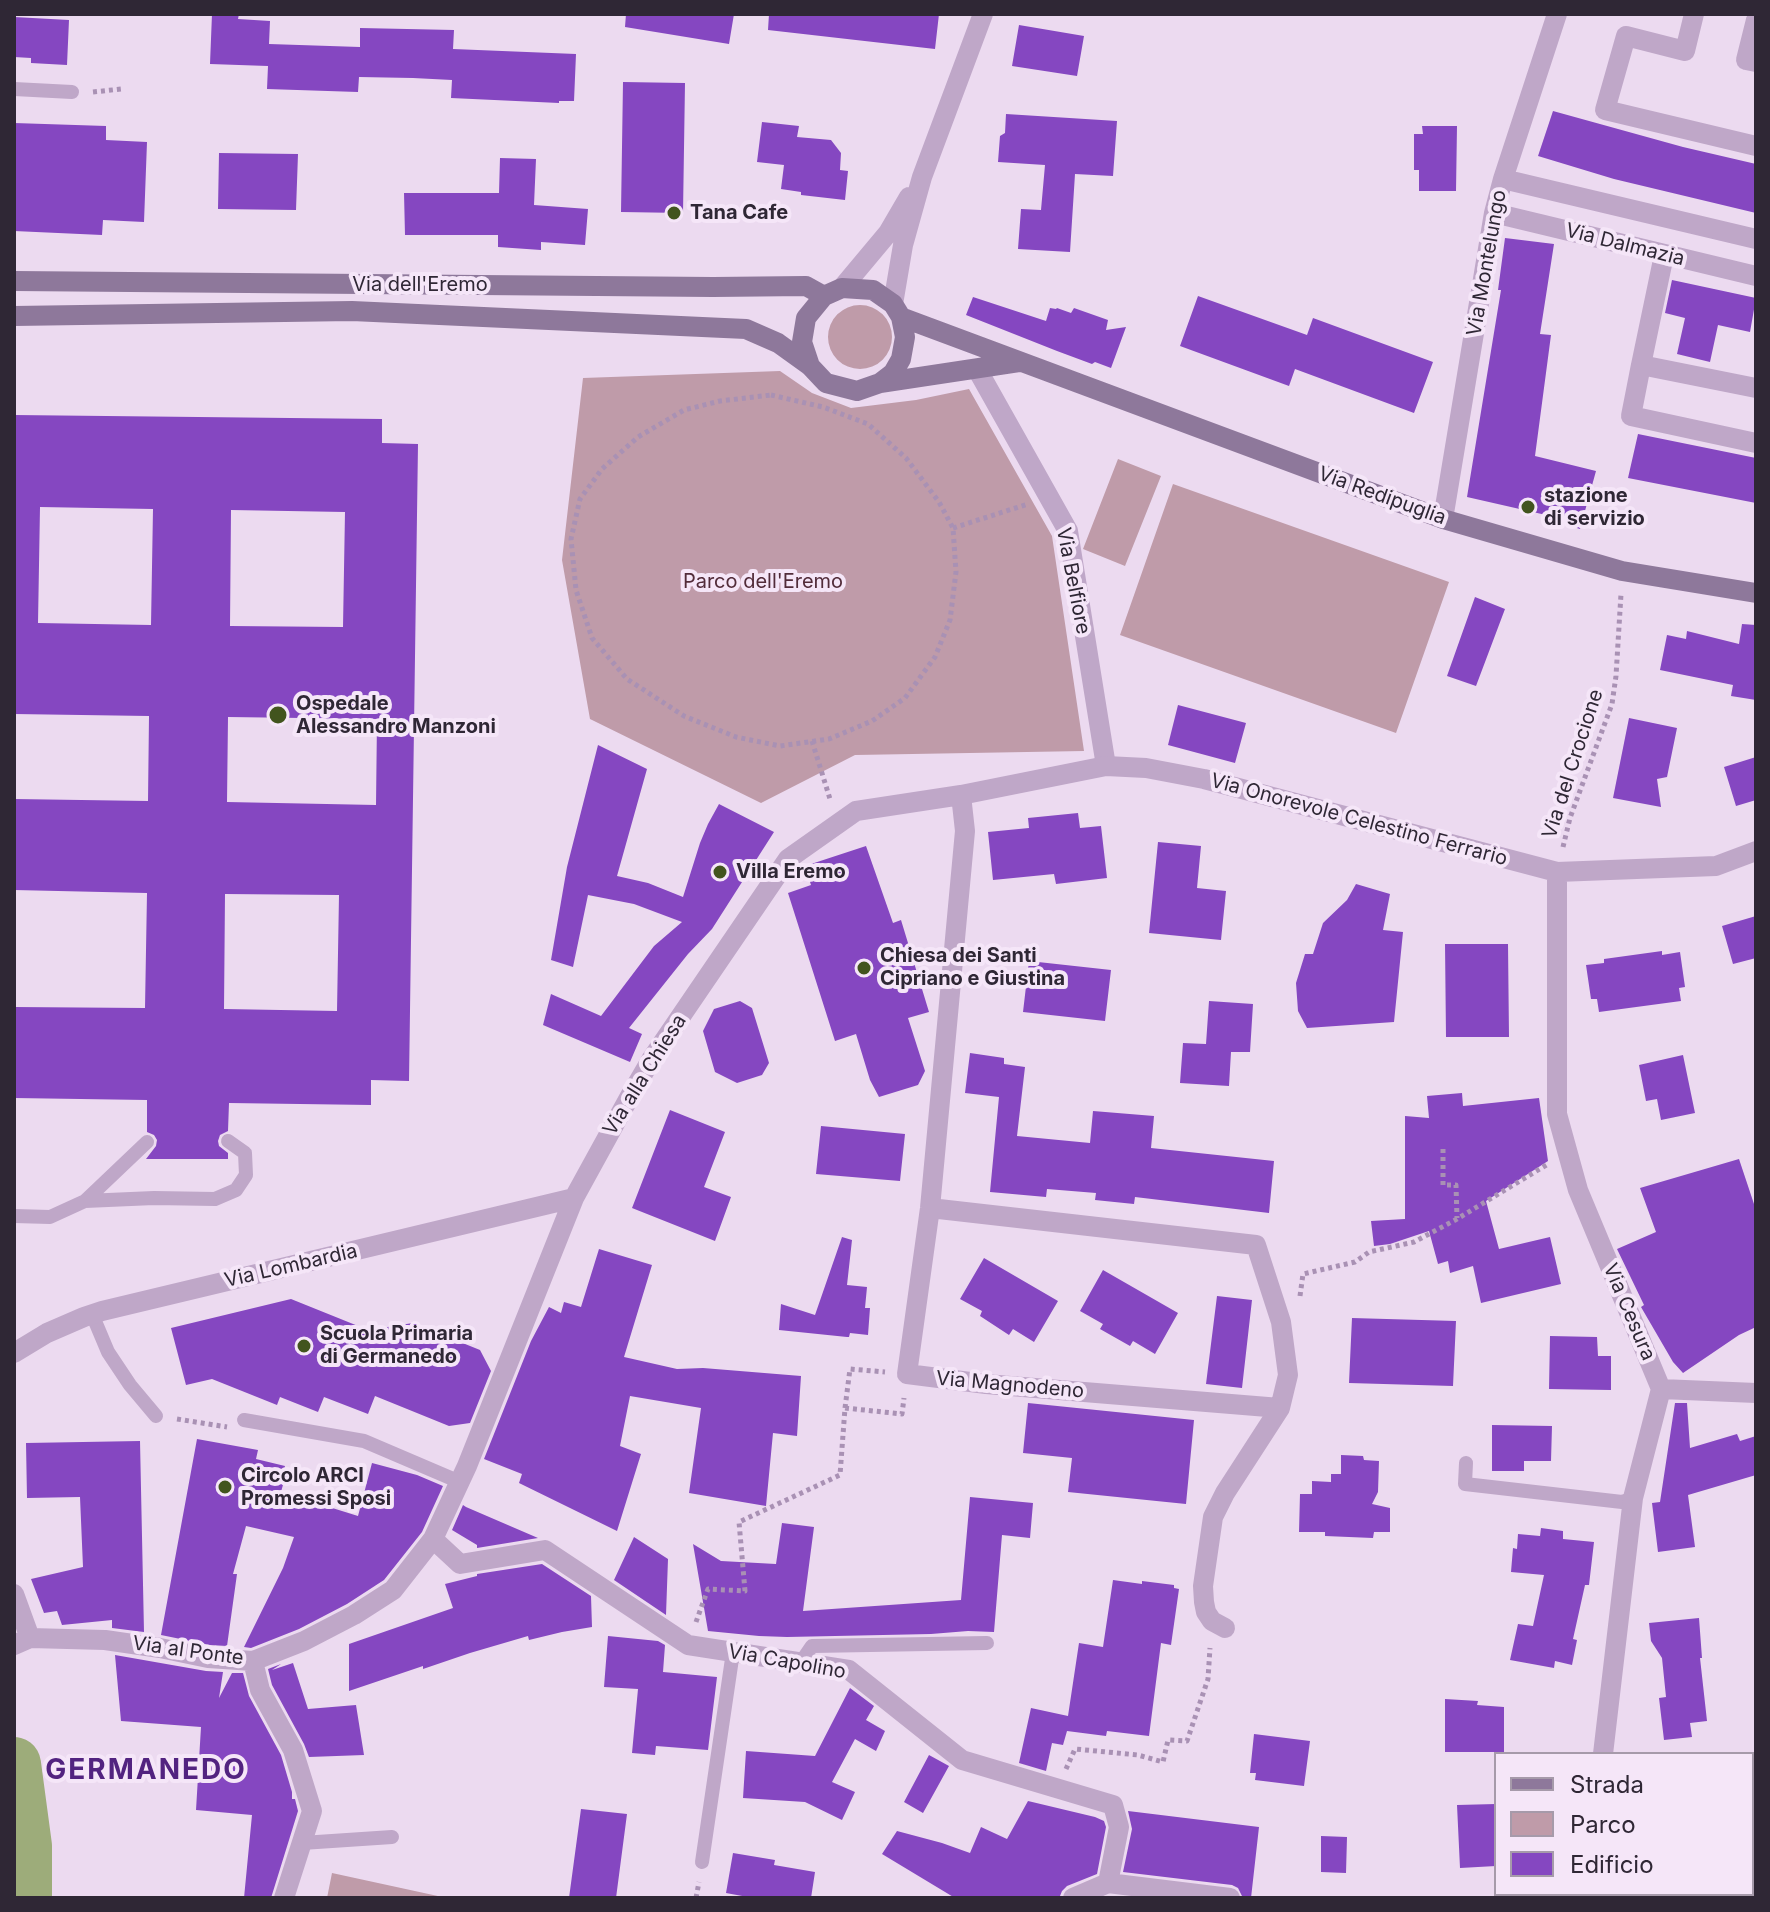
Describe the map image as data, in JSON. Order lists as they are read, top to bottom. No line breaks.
{"streets":{"main road":["Via dell'Eremo","Via Redipuglia"],"street":["Via Dalmazia","Via Montelungo","Via Belfiore","Via Onorevole Celestino Ferrario","Via alla Chiesa","Via Lombardia","Via Cesura","Via Magnodeno","Via al Ponte","Via Capolino"],"path":["Via del Crocione"]},"crossings":[["Via Dalmazia","Via Montelungo"],["Via Montelungo","Via Redipuglia"],["Via dell'Eremo","Via Redipuglia"],["Via Redipuglia","Via Belfiore"],["Via Redipuglia","Via del Crocione"],["Via Belfiore","Via Onorevole Celestino Ferrario"],["Via del Crocione","Via Onorevole Celestino Ferrario"],["Via del Crocione","Via Cesura"],["Via Onorevole Celestino Ferrario","Via alla Chiesa"],["Via Onorevole Celestino Ferrario","Via Cesura"],["Via Onorevole Celestino Ferrario","Via Magnodeno"],["Via alla Chiesa","Via Lombardia"],["Via alla Chiesa","Via Magnodeno"],["Via alla Chiesa","Via al Ponte"],["Via alla Chiesa","Via Capolino"]],"districts":["GERMANEDO"],"parks":["Parco dell'Eremo"],"places":["Tana Cafe","stazione di servizio","Ospedale Alessandro Manzoni","Villa Eremo","Chiesa dei Santi Cipriano e Giustina","Scuola Primaria di Germanedo","Circolo ARCI Promessi Sposi"],"legend":["Strada","Parco","Edificio"]}
